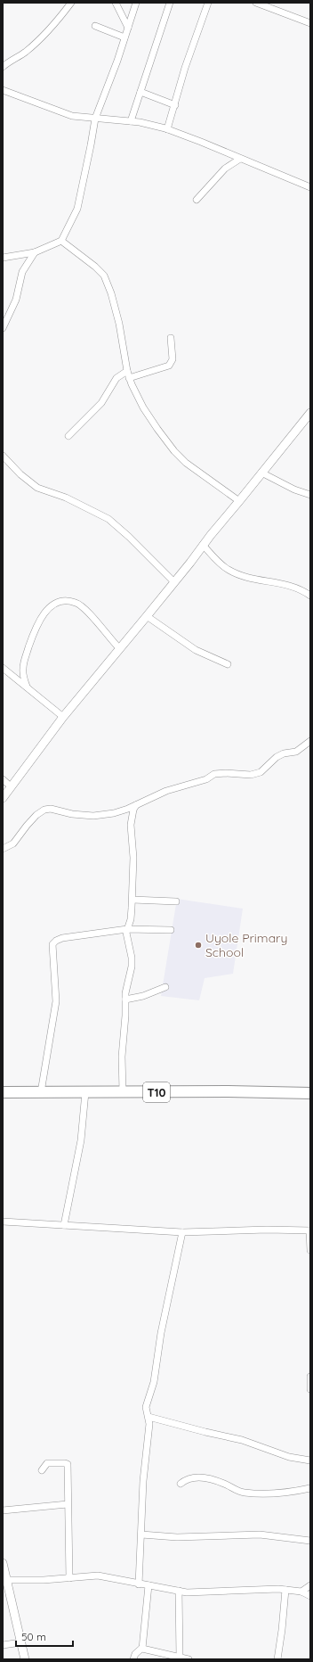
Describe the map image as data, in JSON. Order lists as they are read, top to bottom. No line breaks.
{"streets":{"highway":["T10"]},"places":["Uyole Primary School"],"scale_bar":"50 m"}
